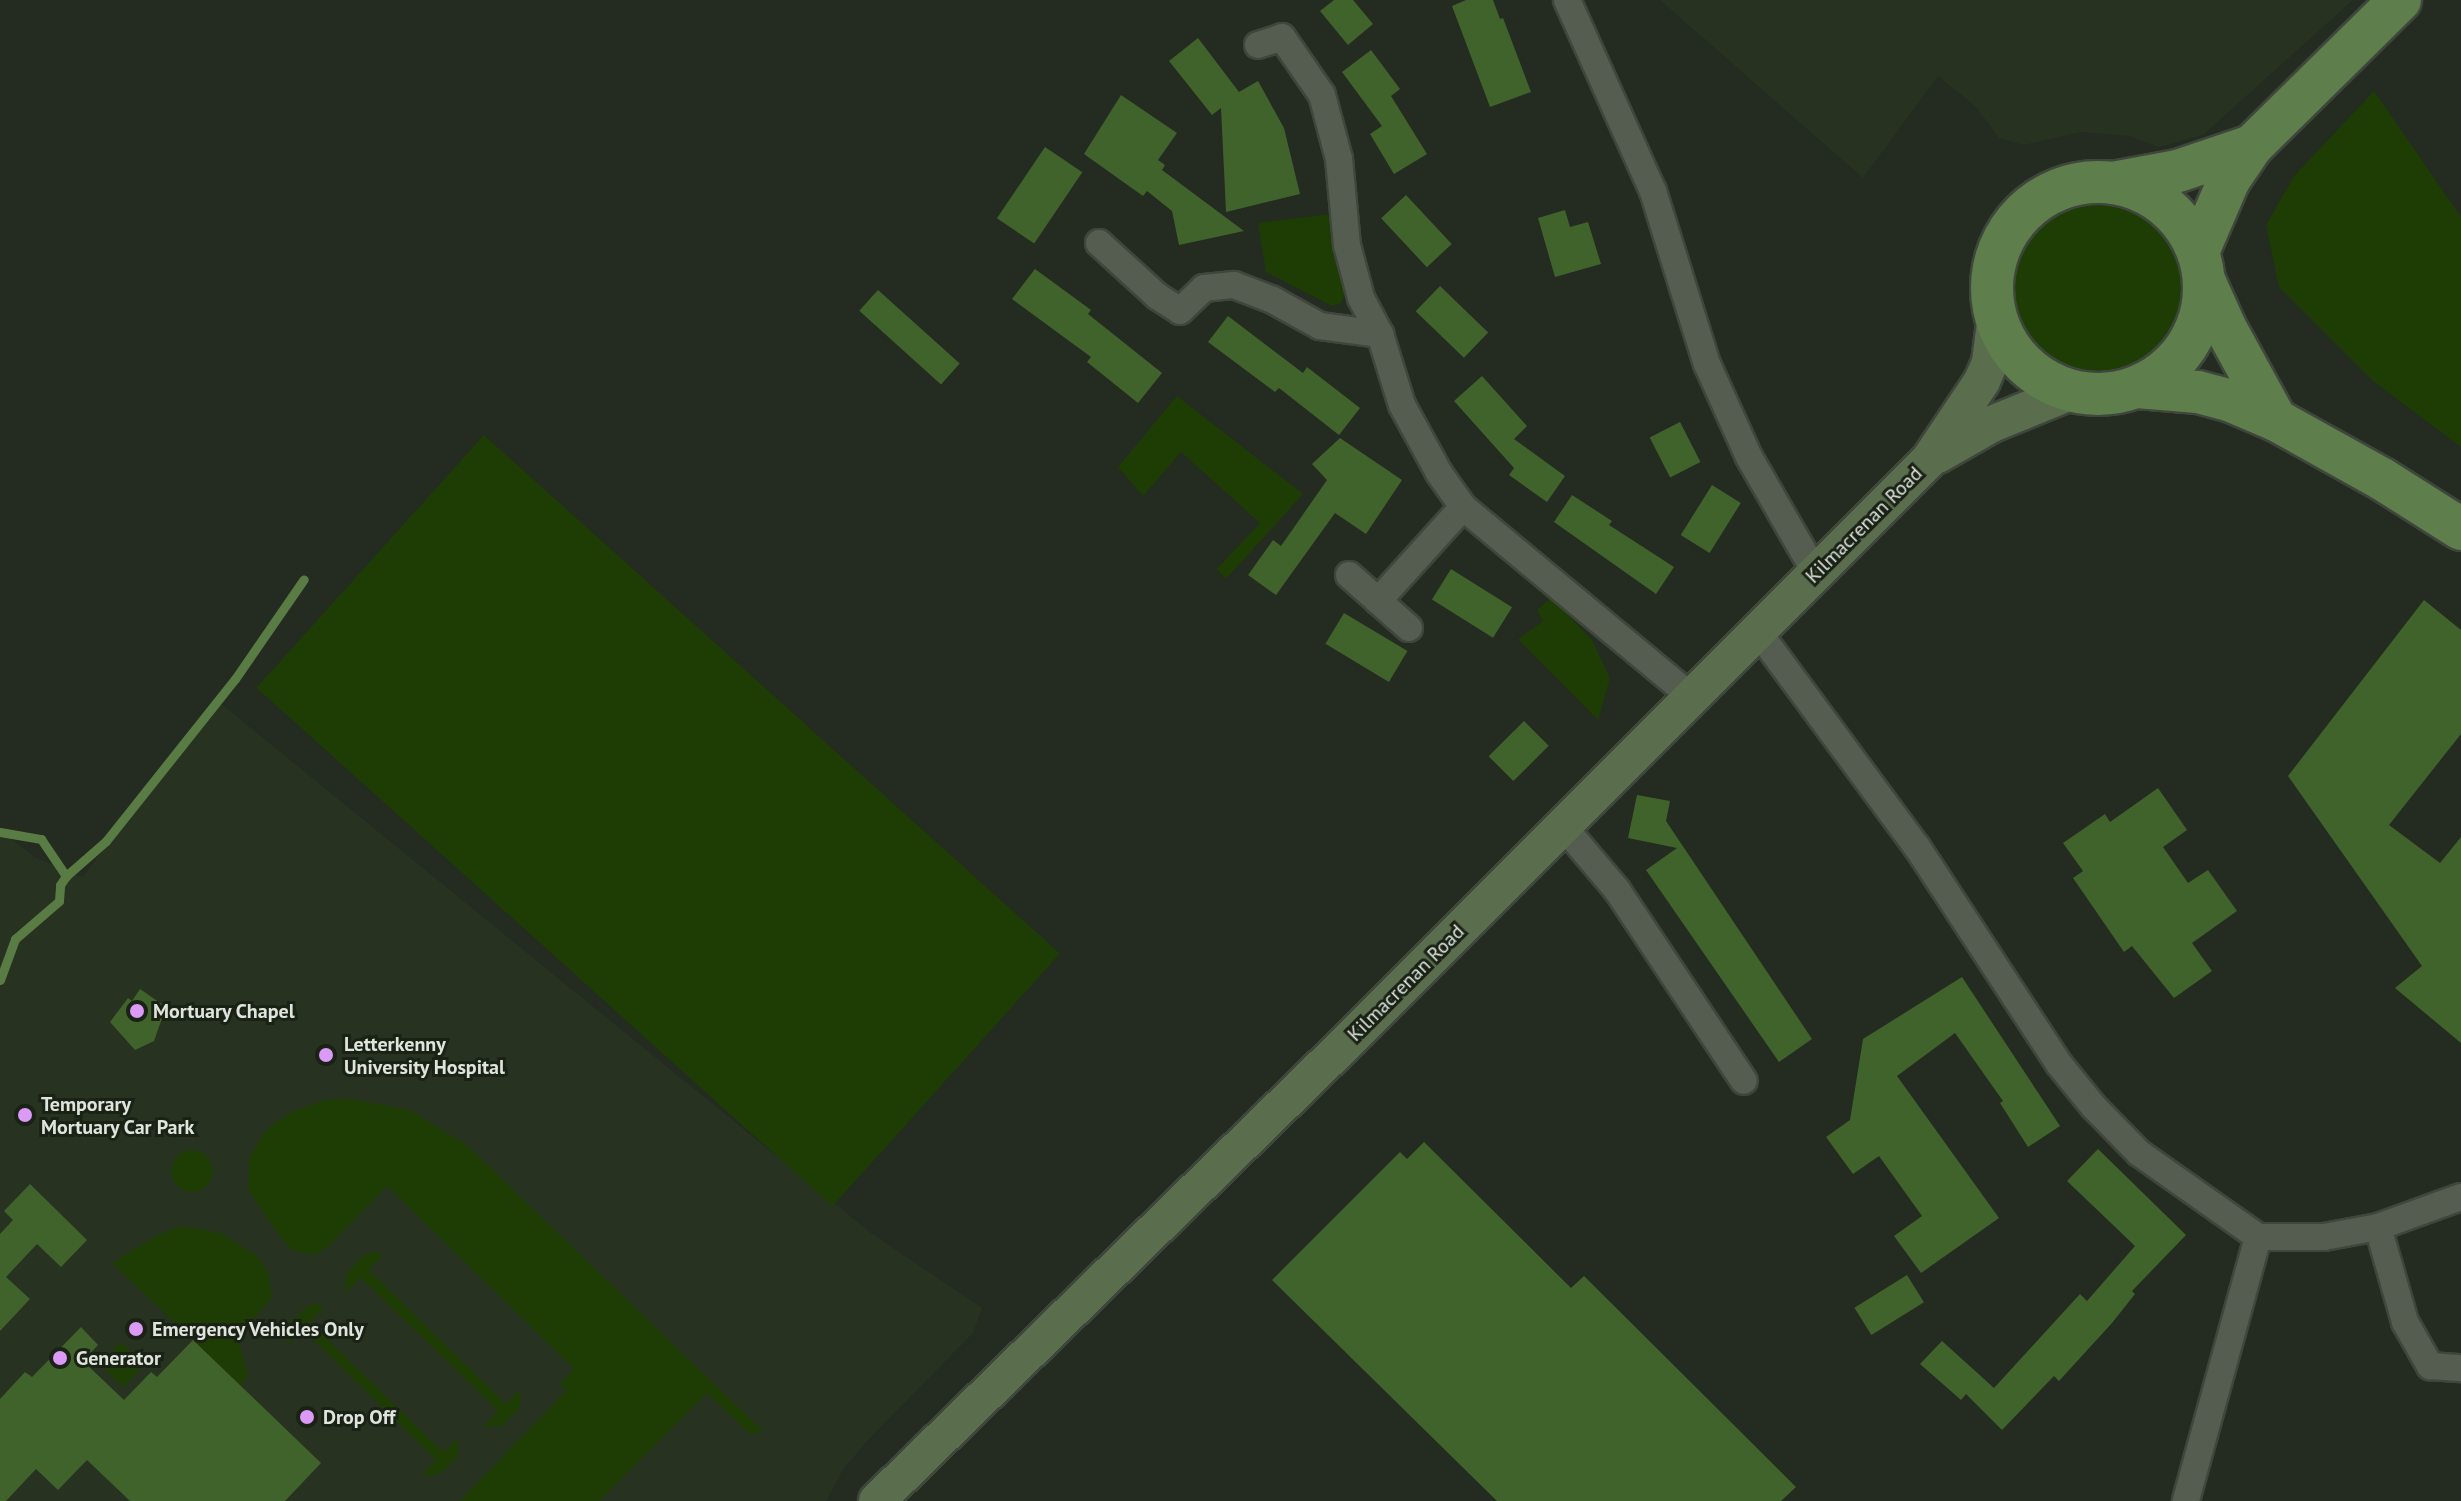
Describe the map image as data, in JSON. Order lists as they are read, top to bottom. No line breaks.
{"streets":{"main road":["Kilmacrenan Road"]},"places":["Mortuary Chapel","Letterkenny University Hospital","Temporary Mortuary Car Park","Emergency Vehicles Only","Generator","Drop Off"]}
